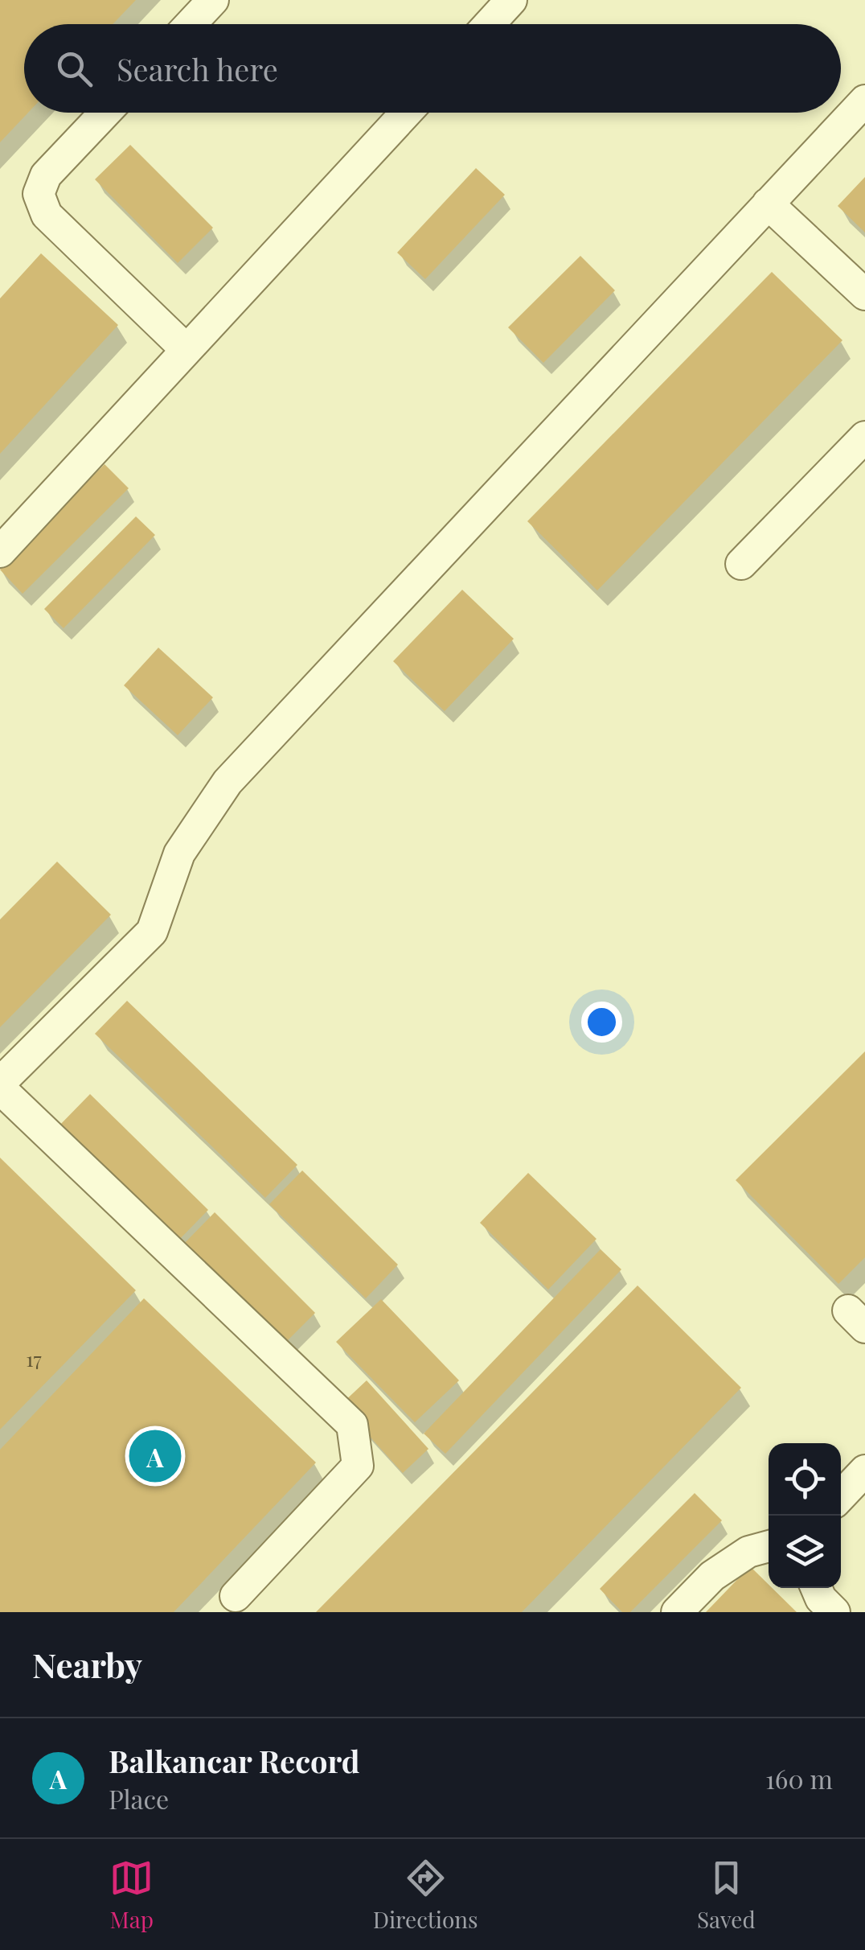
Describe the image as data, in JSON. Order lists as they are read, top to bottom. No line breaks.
{"house_numbers":["17"],"page":{"search":"Search here","pins":"A","heading":"Nearby","list":[{"mark":"A","name":"Balkancar Record","note":"Place","value":"160 m"}],"nav":["Map","Directions","Saved"]}}
